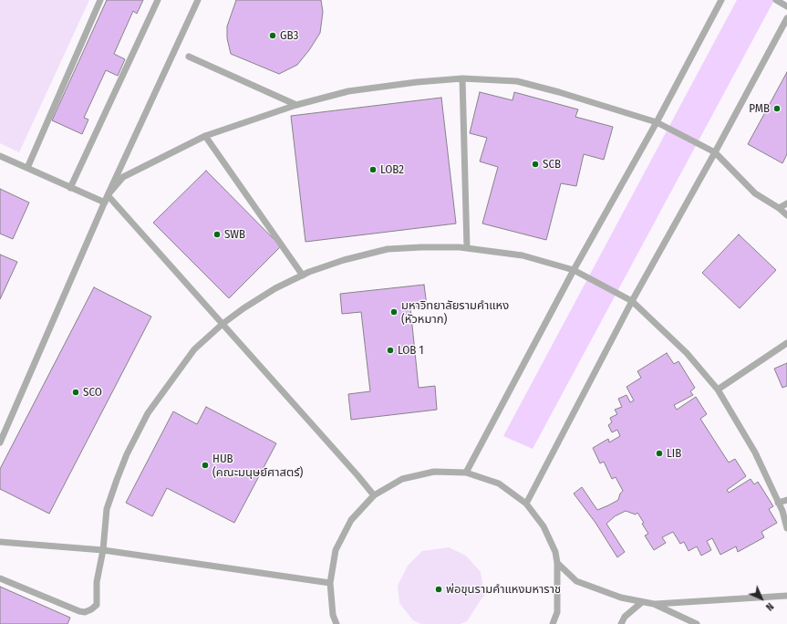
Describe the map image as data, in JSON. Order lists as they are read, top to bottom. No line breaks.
{"places":["GB3","PMB","SCB","LOB2","SWB","มหาวิทยาลัยรามคำแหง (หัวหมาก)","LOB 1","SCO","LIB","HUB (คณะมนุษย์ศาสตร์)","พ่อขุนรามคำแหงมหาราช"],"north":"bottom right"}
